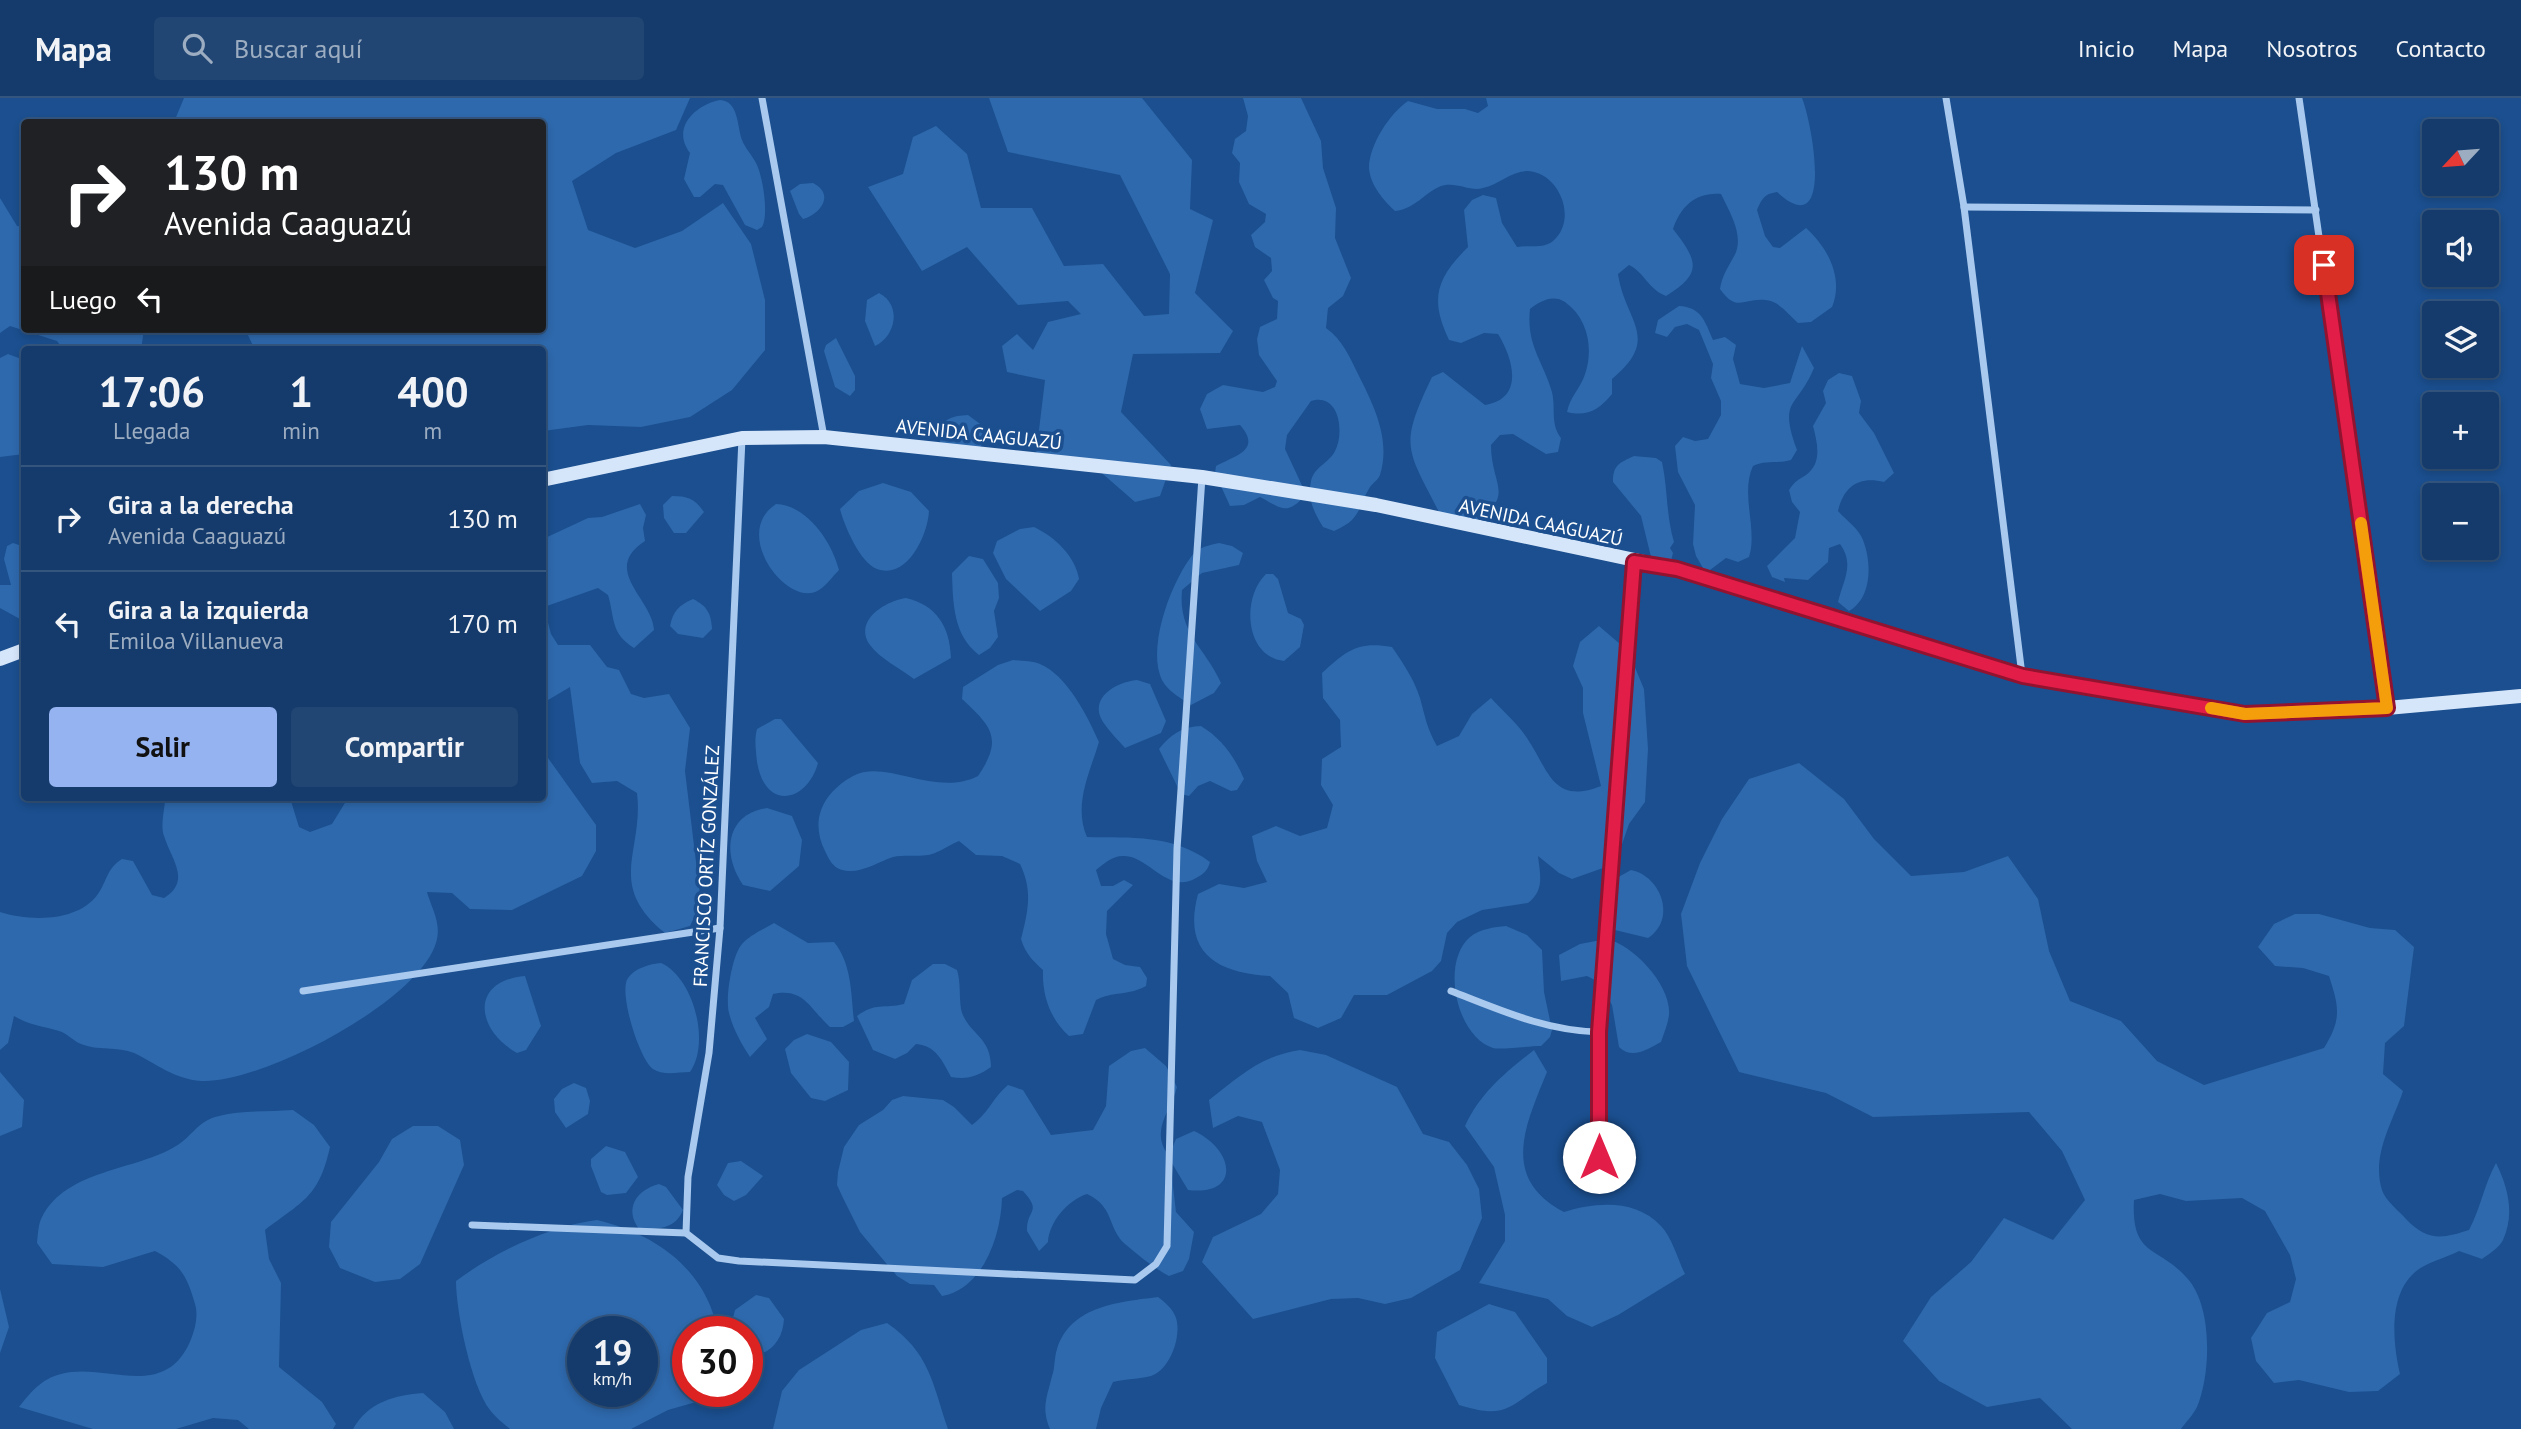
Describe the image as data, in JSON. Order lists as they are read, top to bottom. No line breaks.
{"streets":{"street":["AVENIDA CAAGUAZÚ","FRANCISCO ORTÍZ GONZÁLEZ"]},"crossings":[["AVENIDA CAAGUAZÚ","FRANCISCO ORTÍZ GONZÁLEZ"]],"north":"bottom left","page":{"header":"Mapa","search":"Buscar aquí","nav":["Inicio","Mapa","Nosotros","Contacto"],"map_buttons":["+","−"],"turn":["130 m","Avenida Caaguazú"],"then":"Luego","eta":["17:06","Llegada","1","min","400","m"],"list":[{"name":"Gira a la derecha","note":"Avenida Caaguazú","value":"130 m"},{"name":"Gira a la izquierda","note":"Emiloa Villanueva","value":"170 m"}],"buttons":["Salir","Compartir"],"speed":"19 km/h","limit":"30"}}
